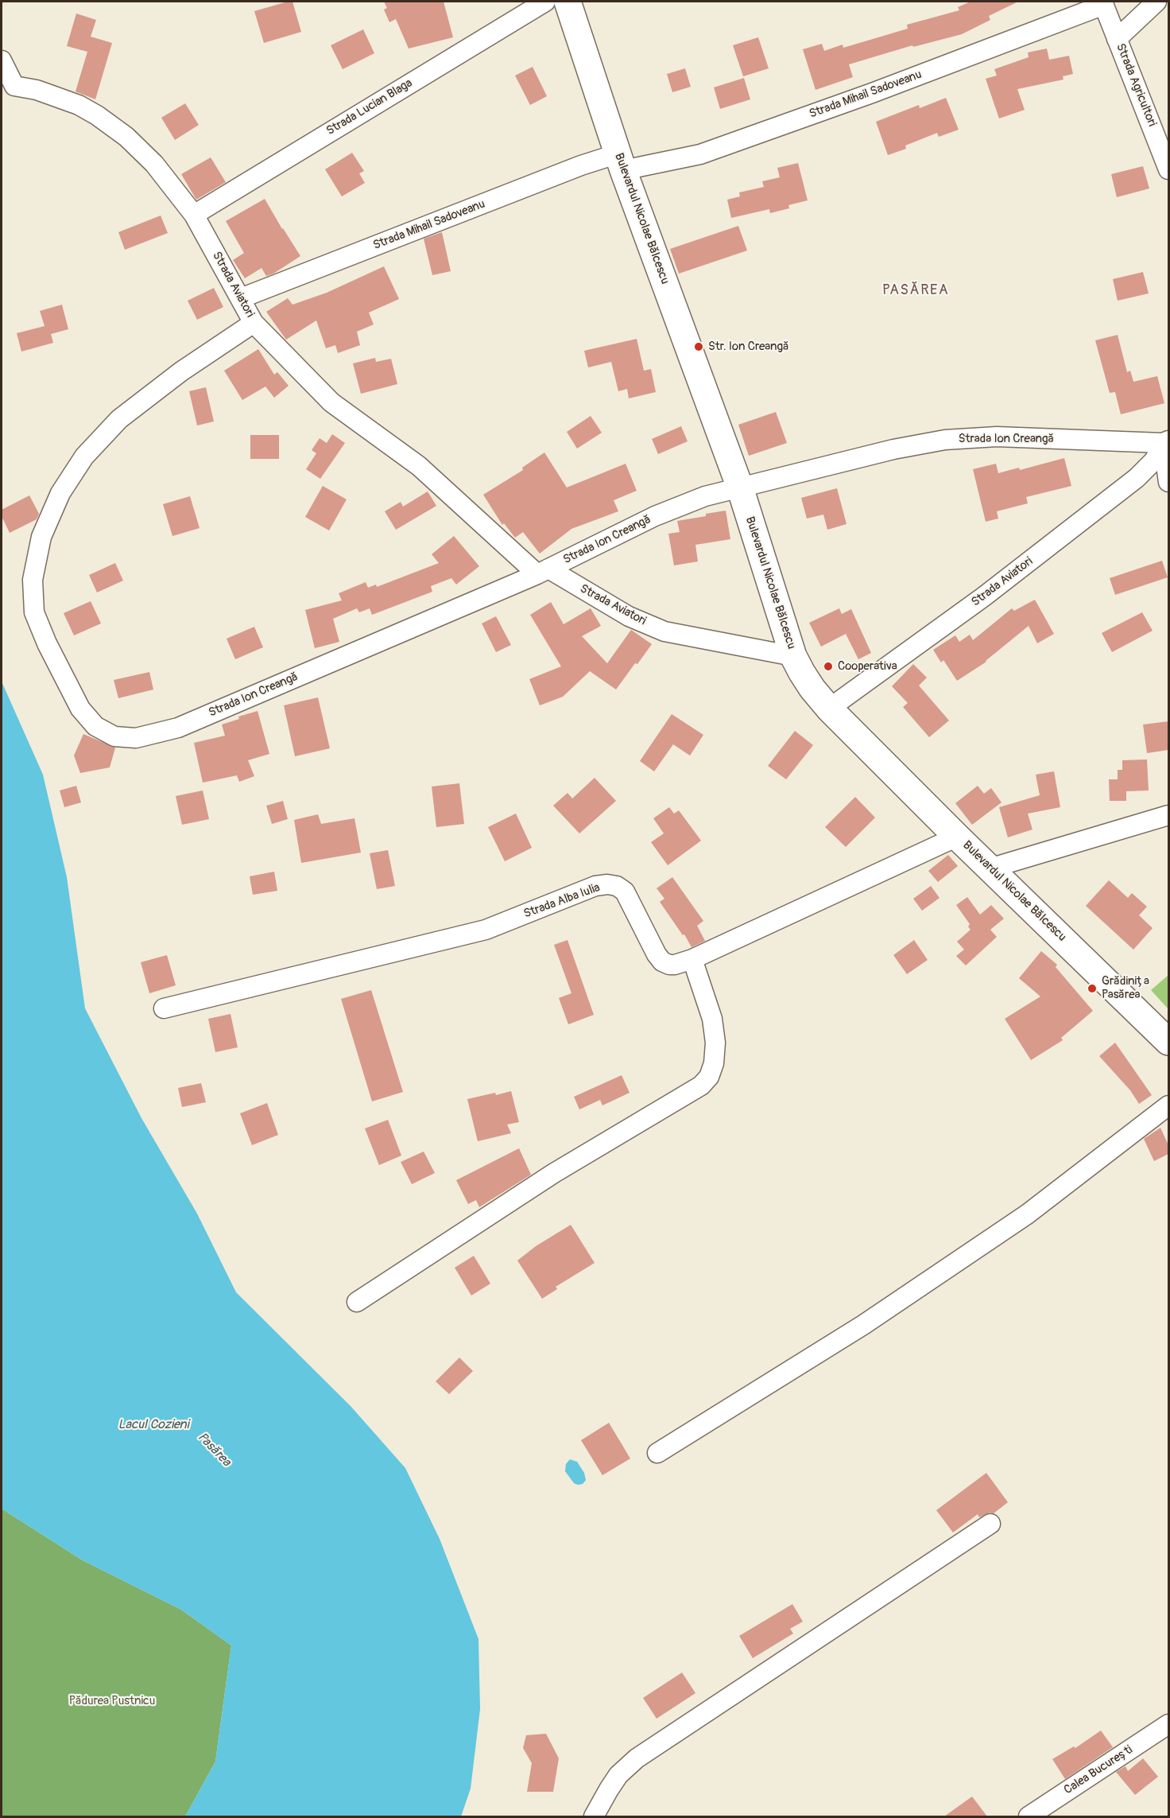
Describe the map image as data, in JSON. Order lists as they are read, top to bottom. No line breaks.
{"streets":{"main road":["Bulevardul Nicolae Bălcescu"],"street":["Strada Agricultori","Strada Mihail Sadoveanu","Strada Lucian Blaga","Strada Aviatori","Strada Ion Creangă","Strada Alba Iulia","Calea București"]},"crossings":[["Strada Agricultori","Strada Mihail Sadoveanu"],["Strada Mihail Sadoveanu","Bulevardul Nicolae Bălcescu"],["Strada Mihail Sadoveanu","Strada Aviatori"],["Strada Lucian Blaga","Strada Aviatori"],["Bulevardul Nicolae Bălcescu","Strada Aviatori"],["Bulevardul Nicolae Bălcescu","Strada Ion Creangă"],["Bulevardul Nicolae Bălcescu","Strada Alba Iulia"],["Strada Aviatori","Strada Ion Creangă"]],"districts":["PASĂREA"],"water":["Lacul Cozieni","Pasărea"],"parks":["Pădurea Pustnicu"],"places":["Str. Ion Creangă","Cooperativa","Grădinița Pasărea"]}
